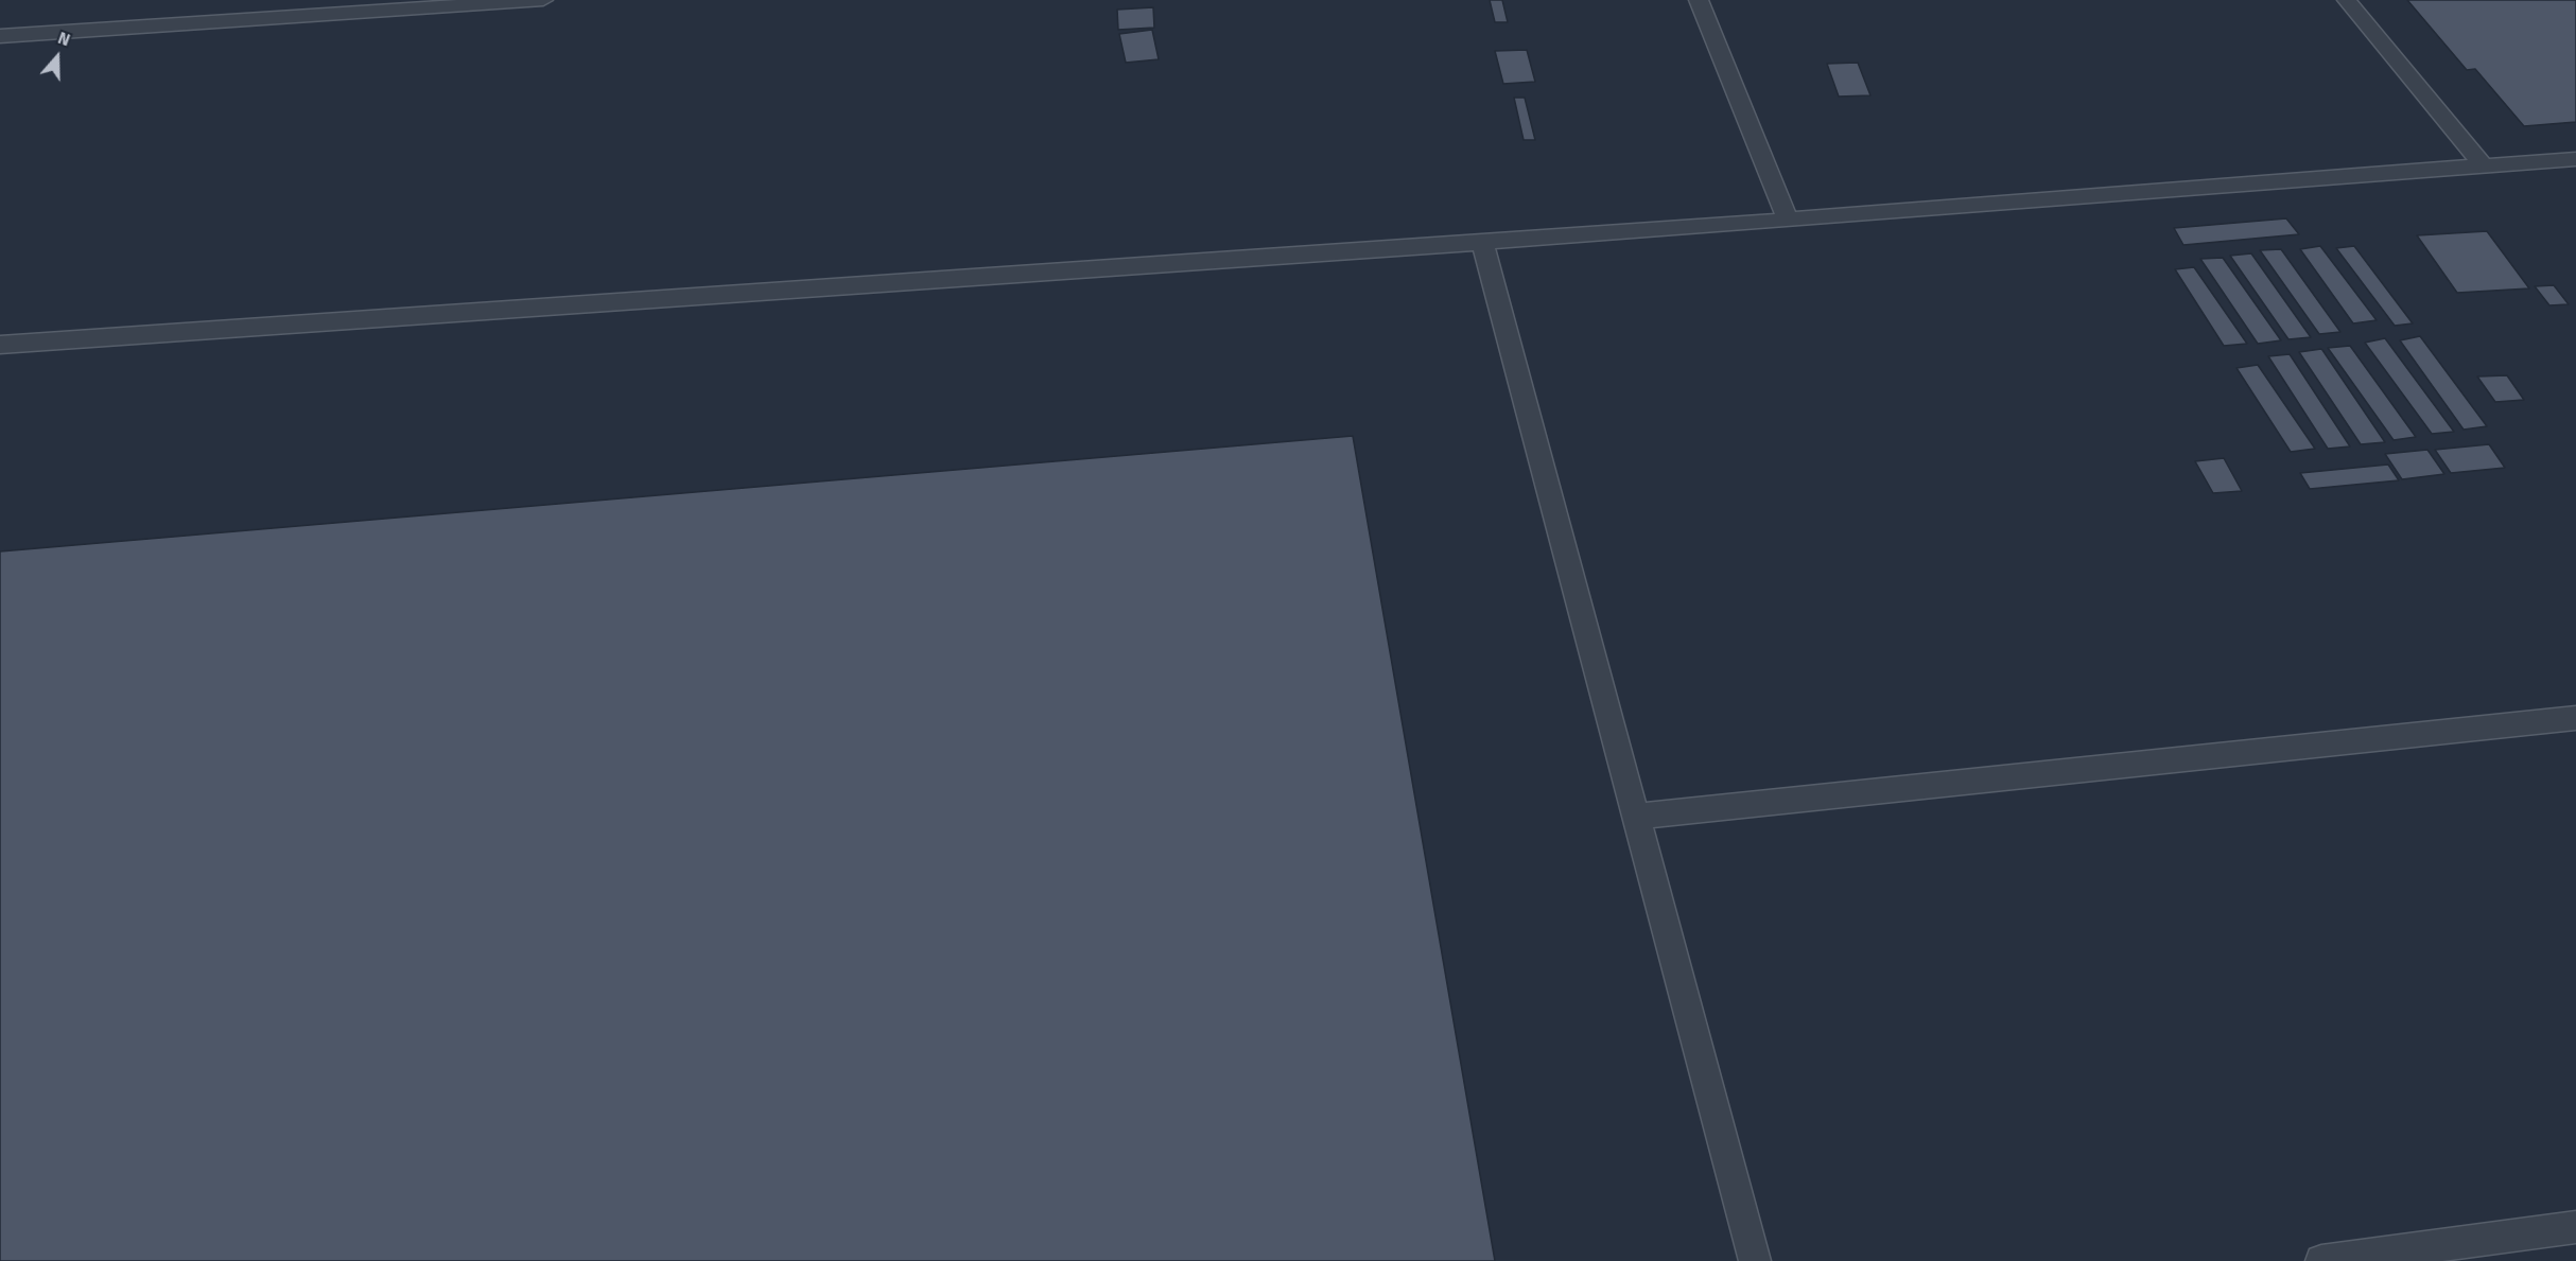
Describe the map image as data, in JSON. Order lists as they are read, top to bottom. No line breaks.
{"north":"top"}
